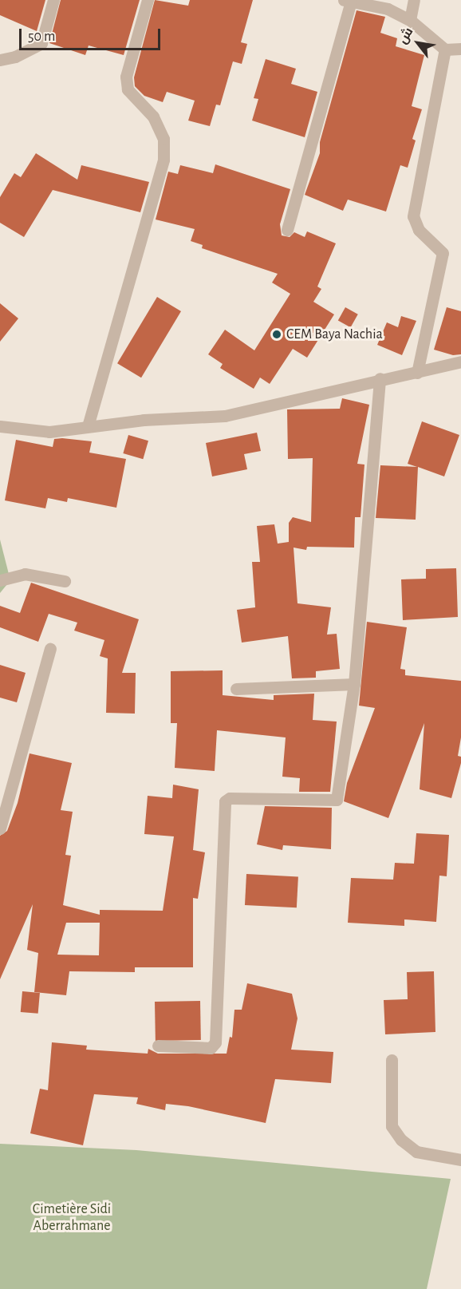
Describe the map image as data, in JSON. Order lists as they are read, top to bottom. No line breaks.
{"parks":["Cimetière Sidi Aberrahmane"],"places":["CEM Baya Nachia"],"scale_bar":"50 m","north":"top left"}
